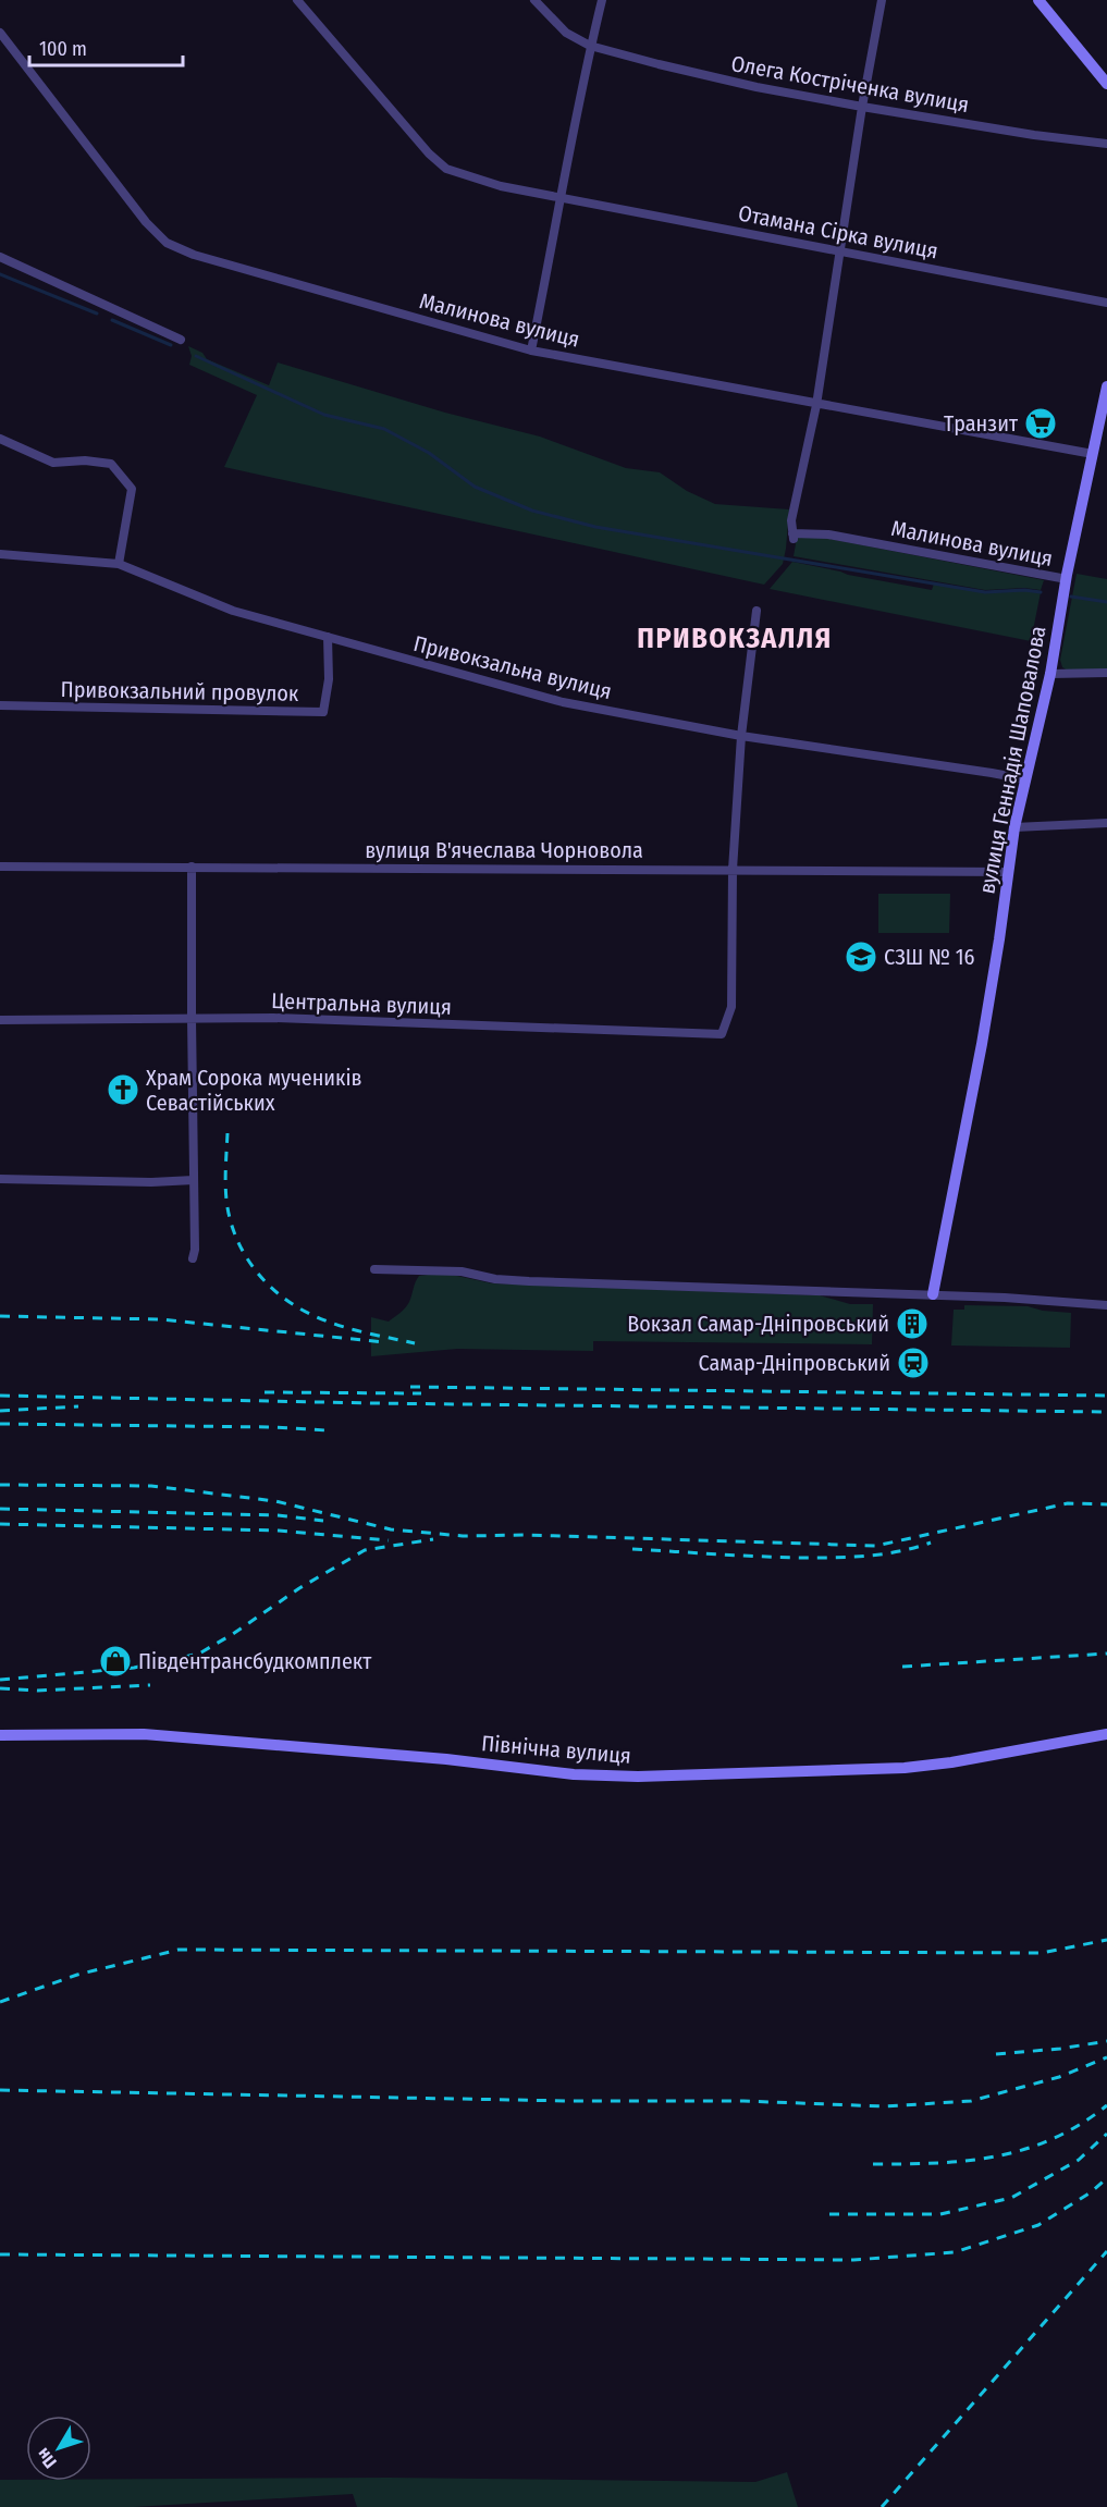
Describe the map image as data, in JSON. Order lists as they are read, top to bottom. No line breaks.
{"streets":{"street":["Олега Костріченка вулиця","Отамана Сірка вулиця","Малинова вулиця","Привокзальна вулиця","Привокзальний провулок","вулиця Геннадія Шаповалова","вулиця В'ячеслава Чорновола","Центральна вулиця","Північна вулиця"]},"crossings":[["Малинова вулиця","вулиця Геннадія Шаповалова"],["Привокзальна вулиця","Привокзальний провулок"],["Привокзальна вулиця","вулиця Геннадія Шаповалова"],["вулиця Геннадія Шаповалова","вулиця В'ячеслава Чорновола"],["вулиця В'ячеслава Чорновола","Центральна вулиця"]],"districts":["ПРИВОКЗАЛЛЯ"],"places":{"supermarket":["Транзит"],"school or university":["СЗШ № 16"],"church":["Храм Сорока мучеників Севастійських"],"building":["Вокзал Самар-Дніпровський"],"station":["Самар-Дніпровський"],"shop":["Південтрансбудкомплект"]},"scale_bar":"100 m","north":"bottom left"}
